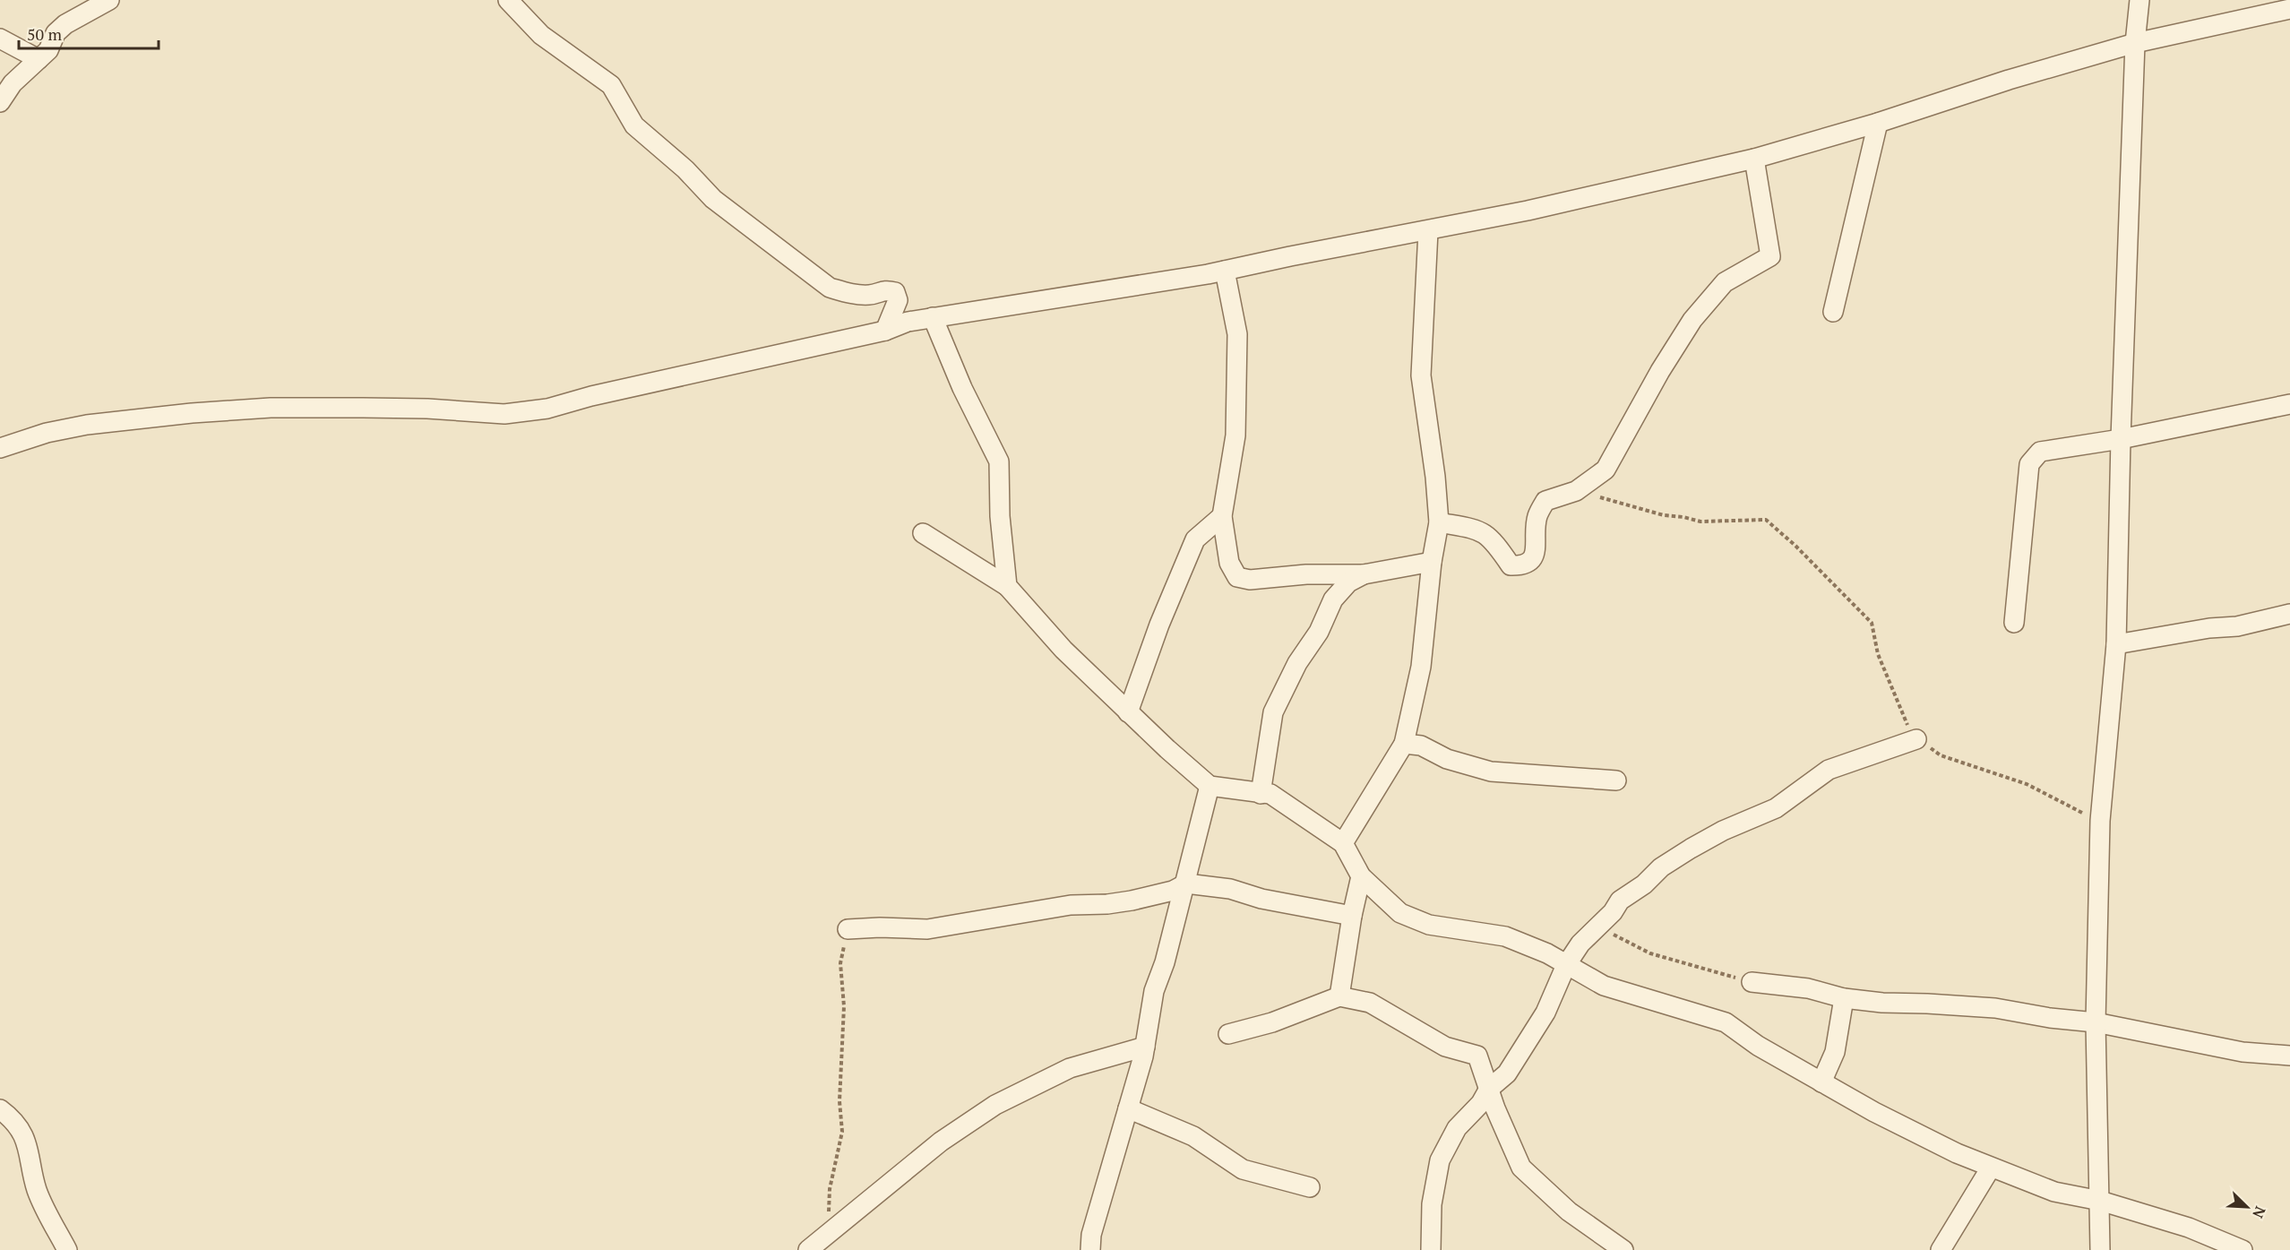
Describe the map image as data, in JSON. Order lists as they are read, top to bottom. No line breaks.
{"scale_bar":"50 m","north":"bottom right"}
